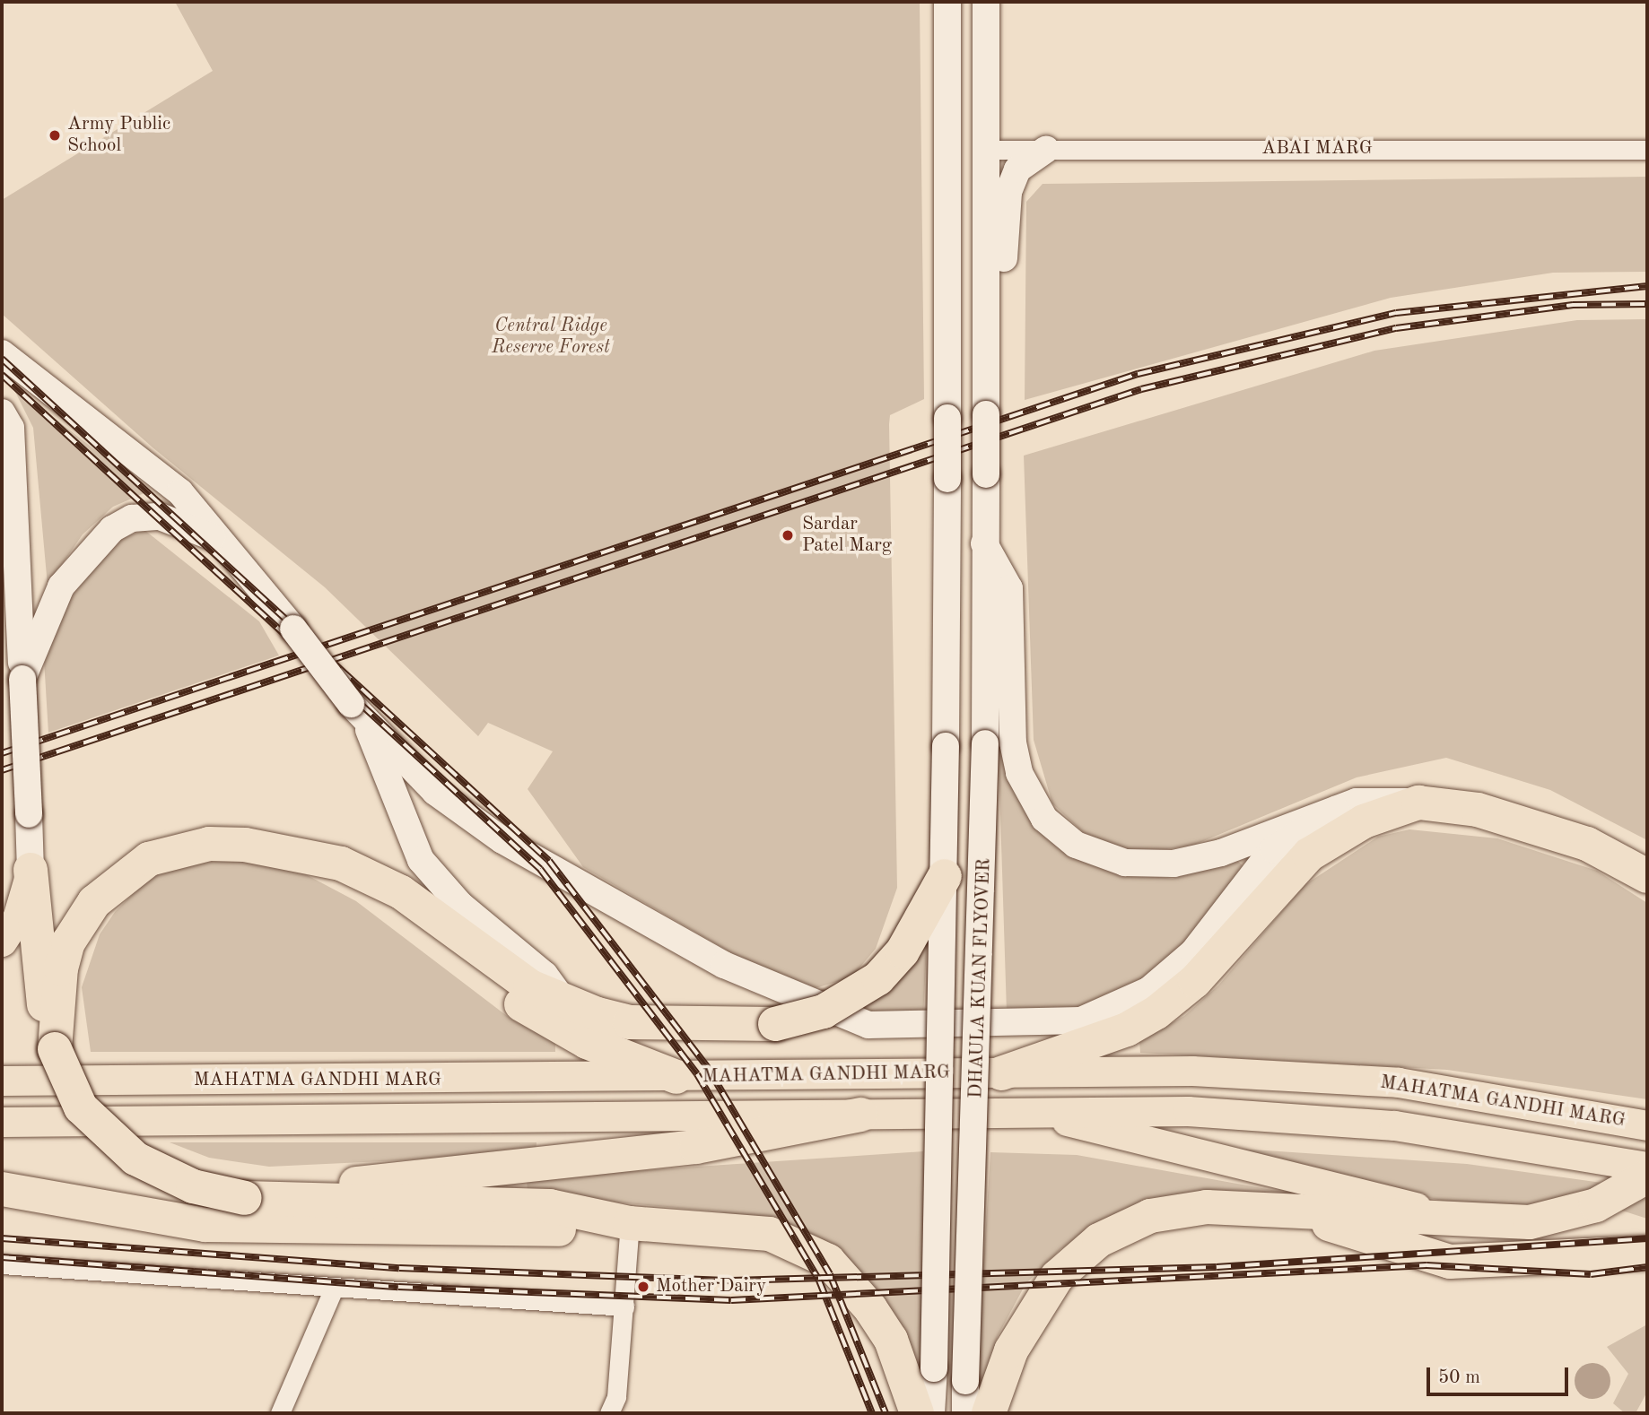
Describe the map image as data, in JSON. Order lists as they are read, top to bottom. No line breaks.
{"streets":{"main road":["DHAULA KUAN FLYOVER","MAHATMA GANDHI MARG"],"street":["ABAI MARG"]},"parks":["Central Ridge Reserve Forest"],"places":["Army Public School","Sardar Patel Marg","Mother Dairy"],"scale_bar":"50 m"}
